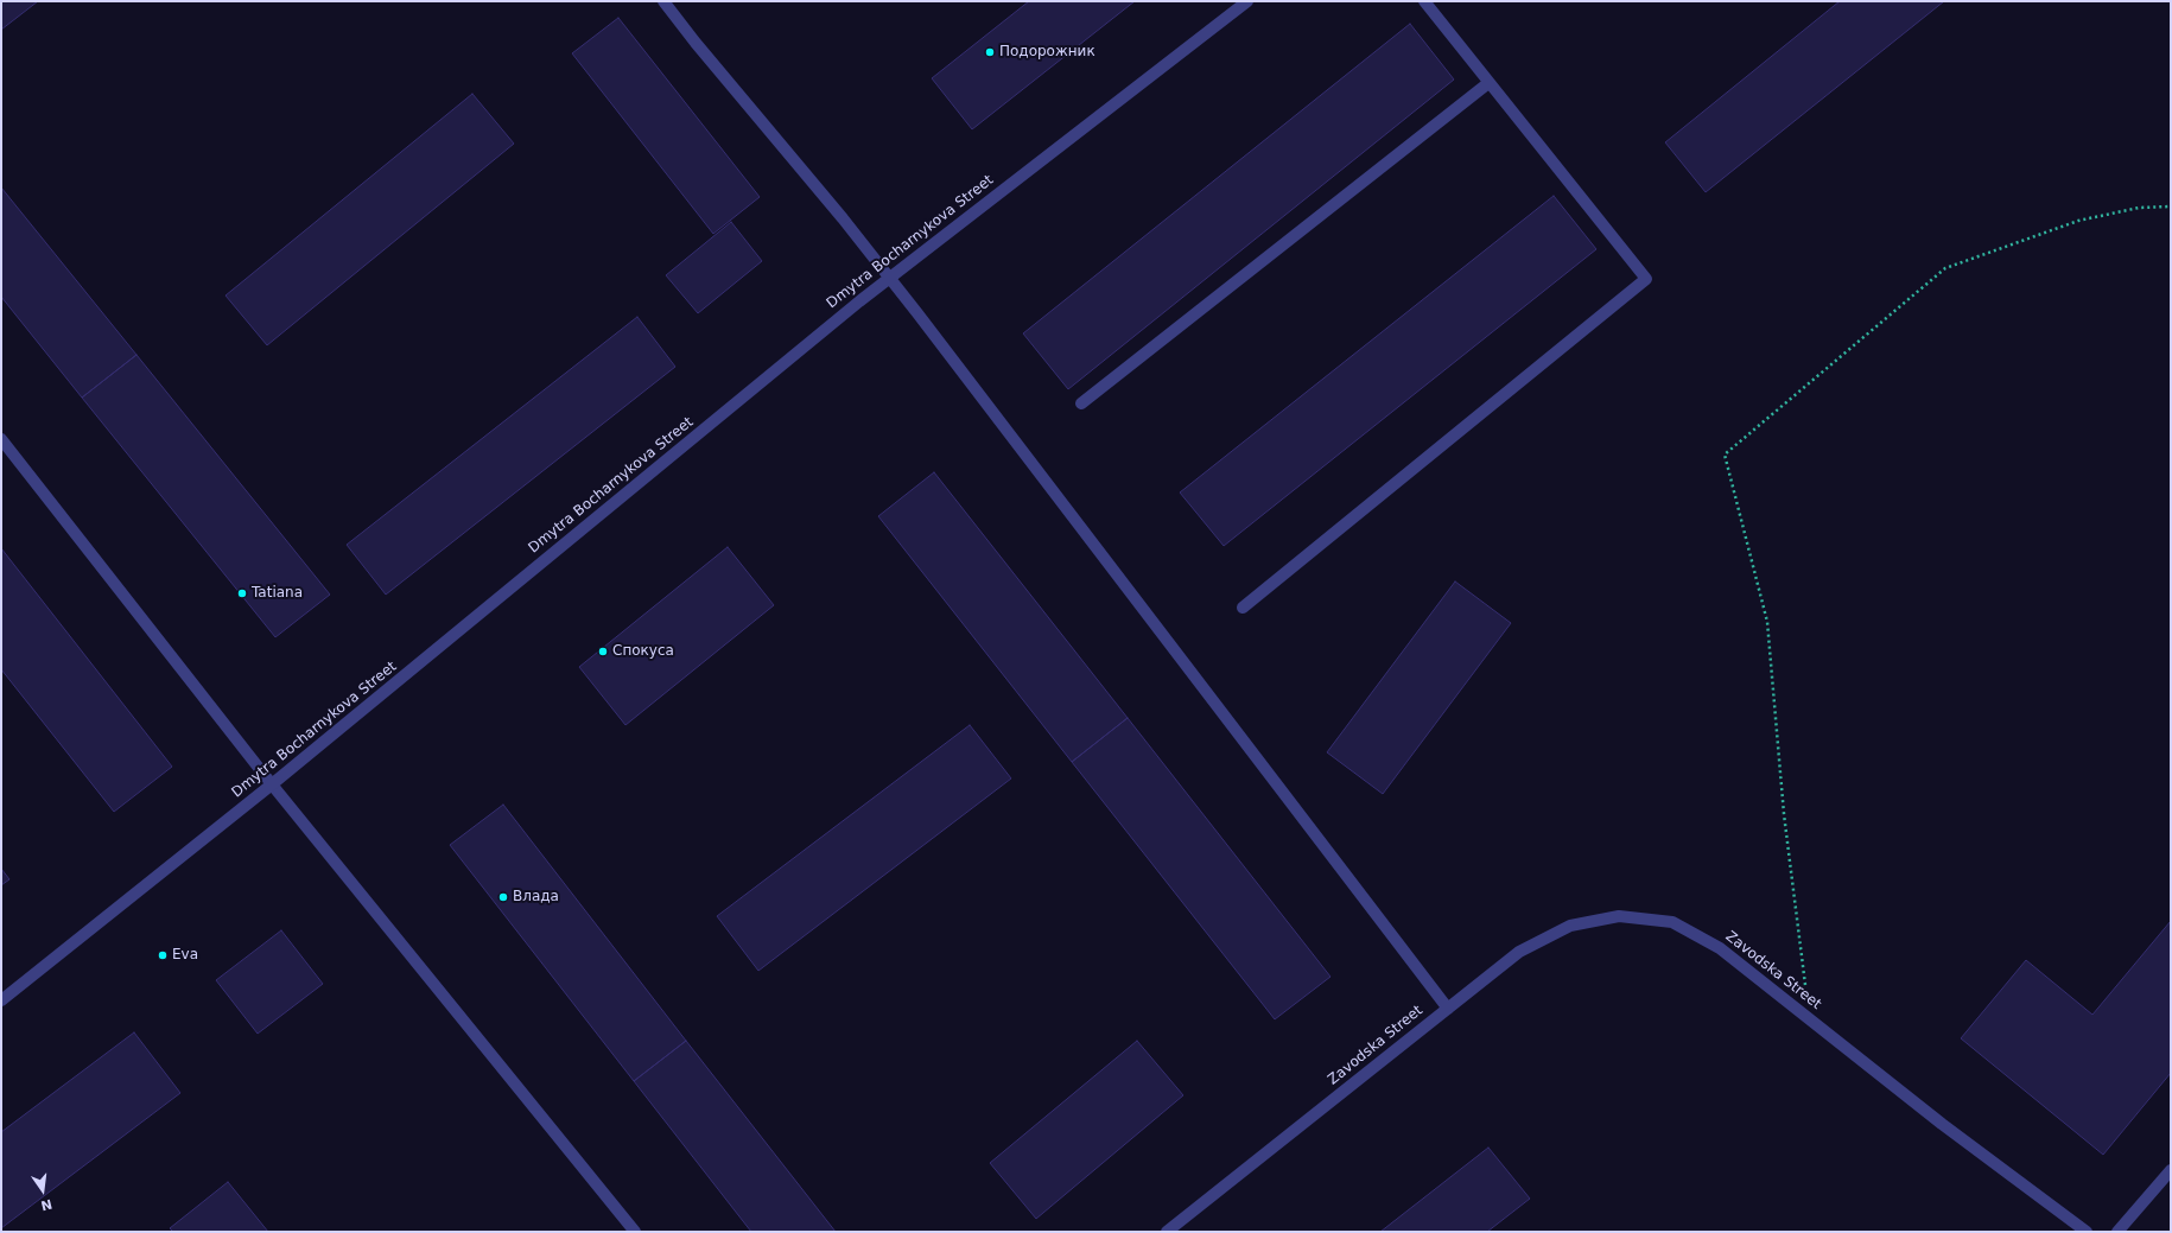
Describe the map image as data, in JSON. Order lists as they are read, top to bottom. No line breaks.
{"streets":{"street":["Dmytra Bocharnykova Street","Zavodska Street"]},"places":["Подорожник","Tatiana","Спокуса","Влада","Eva"],"north":"bottom"}
